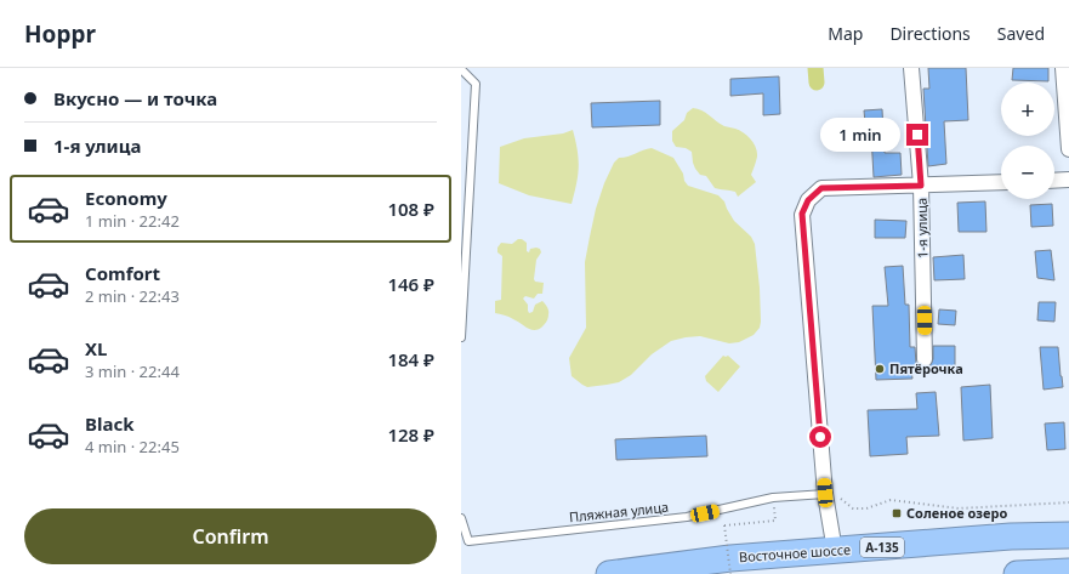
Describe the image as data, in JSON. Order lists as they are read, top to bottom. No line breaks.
{"streets":{"highway":["А-135","Восточное шоссе"],"street":["1-я улица"],"lane":["Пляжная улица"]},"places":{"other":["Пятёрочка"],"transit":["Соленое озеро"]},"page":{"header":"Hoppr","nav":["Map","Directions","Saved"],"banner":["Вкусно — и точка","1-я улица"],"map_buttons":["+","−"],"bubble":"1 min","list":[{"name":"Economy","note":"1 min · 22:42","value":"108 ₽"},{"name":"Comfort","note":"2 min · 22:43","value":"146 ₽"},{"name":"XL","note":"3 min · 22:44","value":"184 ₽"},{"name":"Black","note":"4 min · 22:45","value":"128 ₽"}],"buttons":"Confirm"}}
